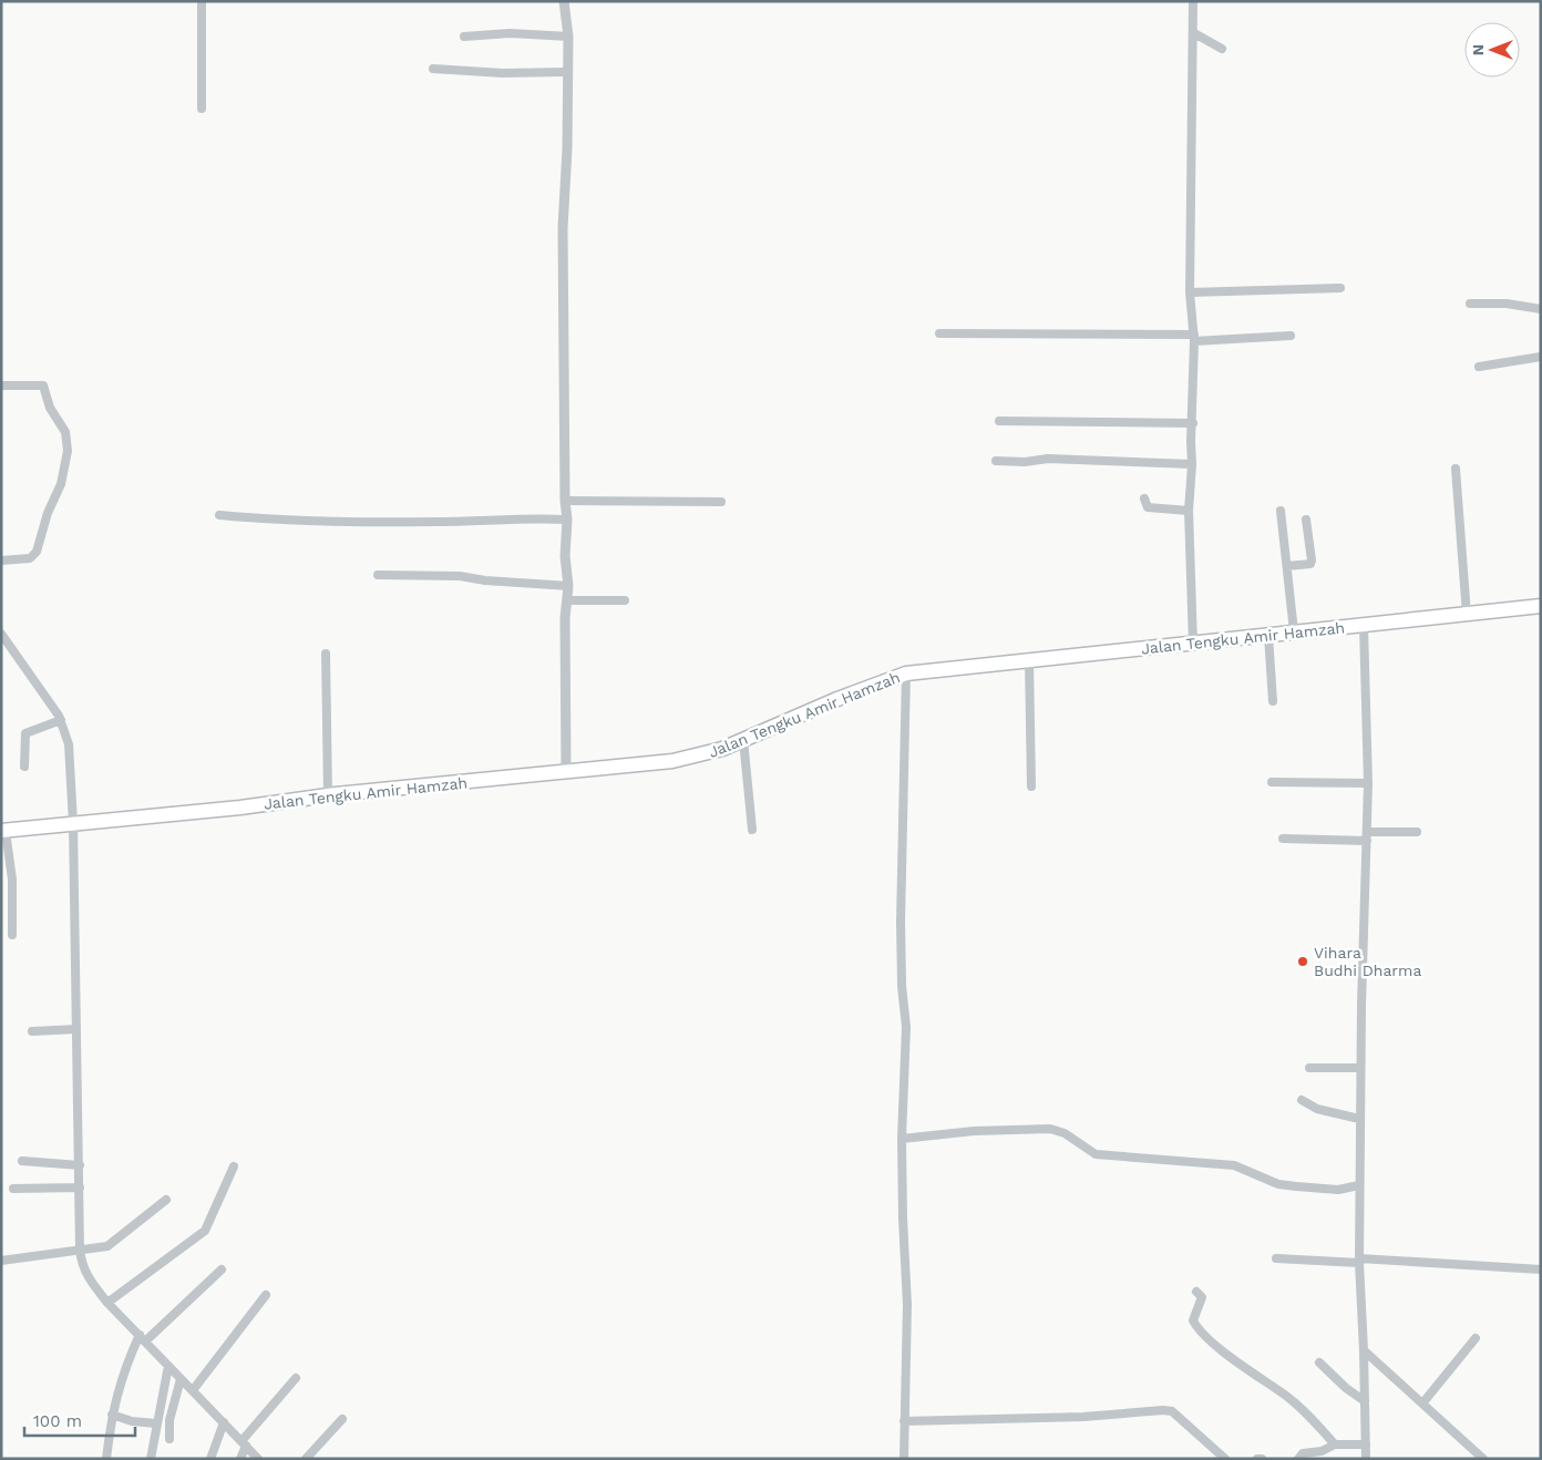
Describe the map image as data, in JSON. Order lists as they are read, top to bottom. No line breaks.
{"streets":{"highway":["Jalan Tengku Amir Hamzah"]},"places":["Vihara Budhi Dharma"],"scale_bar":"100 m","north":"left"}
